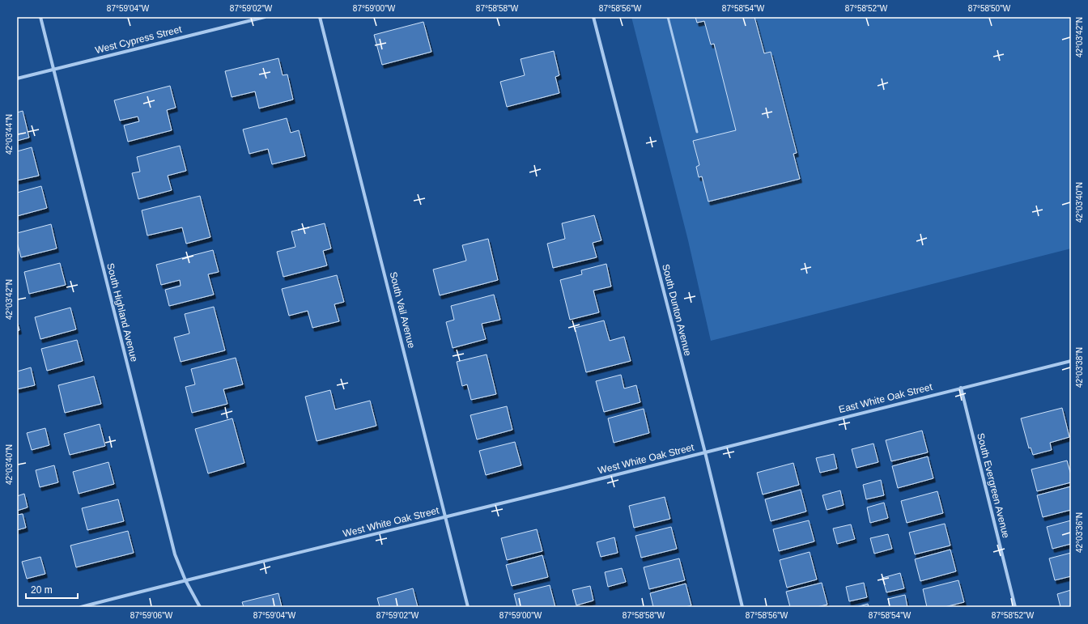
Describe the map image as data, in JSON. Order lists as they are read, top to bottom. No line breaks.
{"streets":{"street":["West Cypress Street","South Vail Avenue","South Dunton Avenue","South Highland Avenue","East White Oak Street","West White Oak Street","South Evergreen Avenue"]},"crossings":[["West Cypress Street","South Highland Avenue"],["South Vail Avenue","West White Oak Street"],["South Dunton Avenue","East White Oak Street"],["South Dunton Avenue","West White Oak Street"],["South Highland Avenue","West White Oak Street"],["East White Oak Street","West White Oak Street"],["East White Oak Street","South Evergreen Avenue"]],"scale_bar":"20 m","coordinates":["87°59'04\"W","87°59'02\"W","87°59'00\"W","87°58'58\"W","87°58'56\"W","87°58'54\"W","87°58'52\"W","87°58'50\"W","42°03'42\"N","42°03'44\"N","42°03'40\"N","42°03'38\"N","42°03'36\"N","87°59'06\"W"]}
